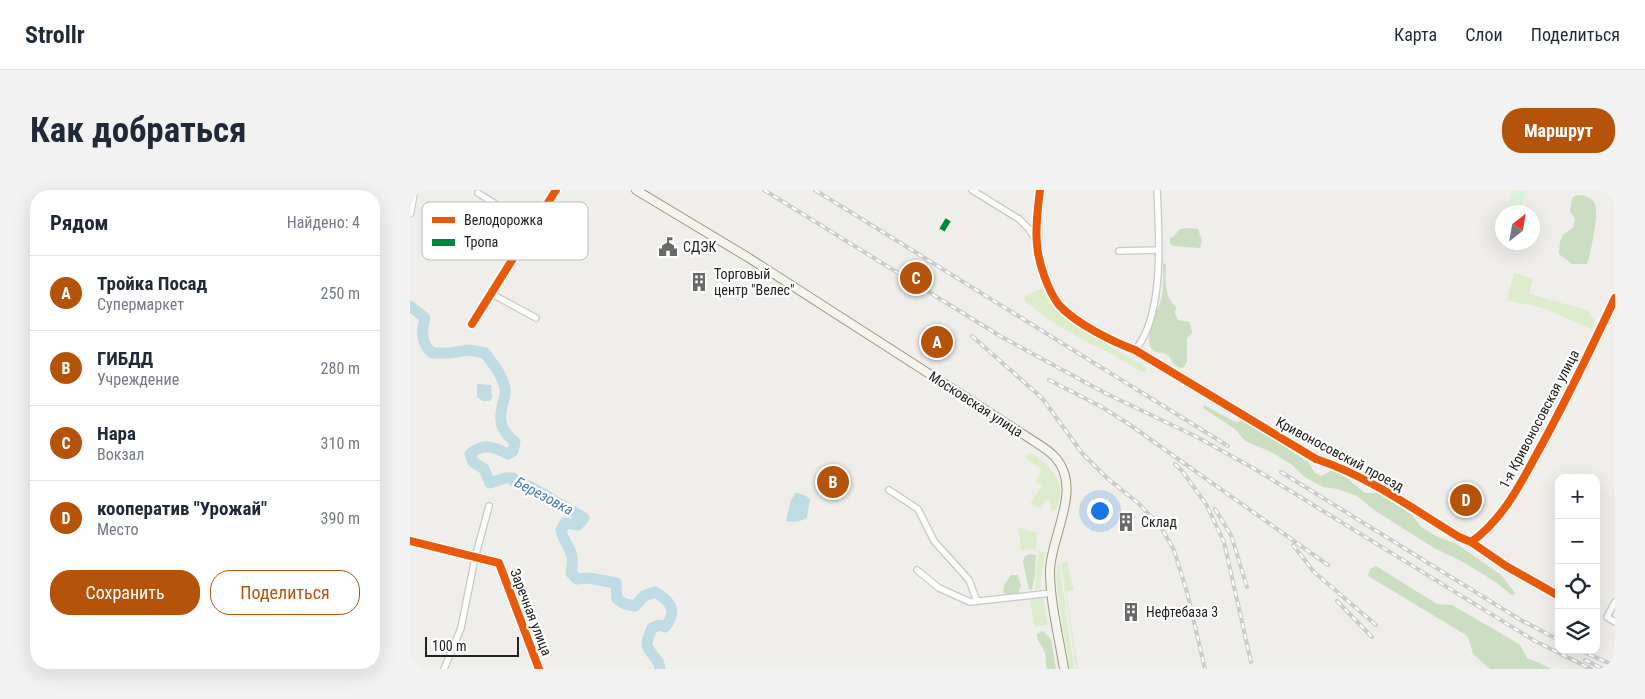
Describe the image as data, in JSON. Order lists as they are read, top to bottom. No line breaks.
{"streets":{"main road":["Московская улица"],"street":["1-я Кривоносовская улица","Кривоносовский проезд","Заречная улица"]},"crossings":[["1-я Кривоносовская улица","Кривоносовский проезд"]],"water":["Березовка"],"places":{"public building":["СДЭК"],"building":["Торговый центр \"Велес\"","Склад","Нефтебаза 3"]},"legend":["Велодорожка","Тропа"],"scale_bar":"100 m","north":"top right","page":{"header":"Strollr","nav":["Карта","Слои","Поделиться"],"buttons":["Маршрут",["Сохранить","Поделиться"]],"title":"Как добраться","heading":["Рядом","Найдено: 4"],"list":[{"mark":"A","name":"Тройка Посад","note":"Супермаркет","value":"250 m"},{"mark":"B","name":"ГИБДД","note":"Учреждение","value":"280 m"},{"mark":"C","name":"Нара","note":"Вокзал","value":"310 m"},{"mark":"D","name":"кооператив \"Урожай\"","note":"Место","value":"390 m"}],"pins":["C","A","B","D"],"map_buttons":["+","−"],"scale":"100 m"}}
